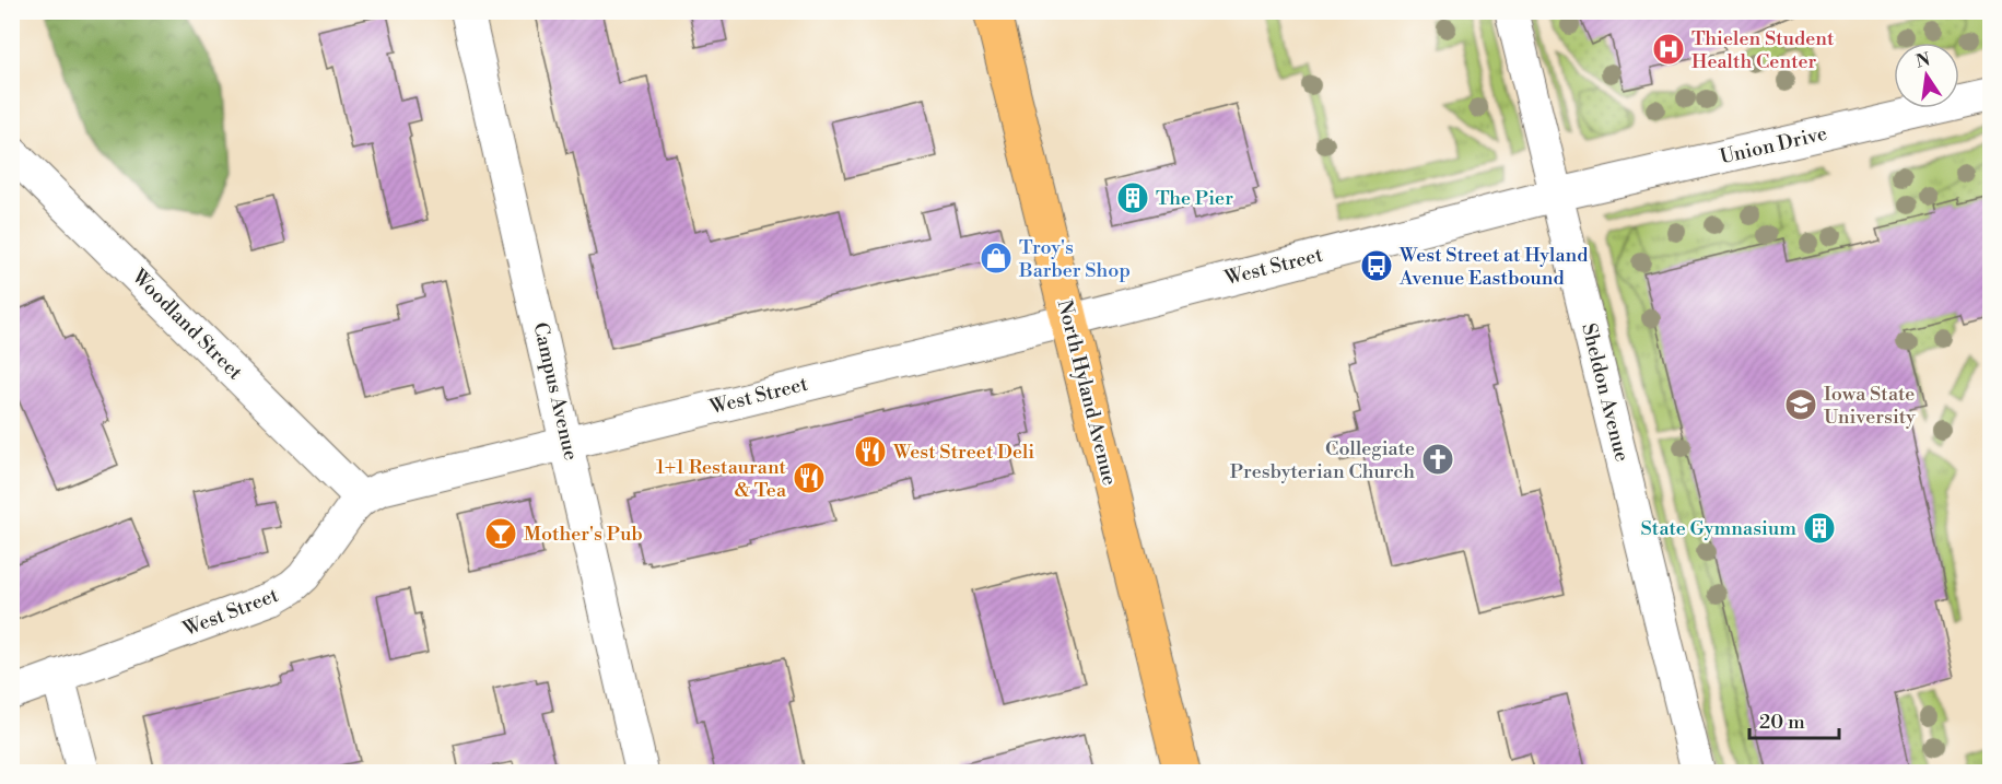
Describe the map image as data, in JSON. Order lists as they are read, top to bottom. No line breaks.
{"streets":{"main road":["North Hyland Avenue"],"street":["Union Drive","West Street","Woodland Street","Campus Avenue","Sheldon Avenue"]},"crossings":[["Union Drive","West Street"],["Union Drive","Sheldon Avenue"],["West Street","Woodland Street"],["West Street","Campus Avenue"],["West Street","North Hyland Avenue"],["West Street","Sheldon Avenue"]],"places":{"hospital":["Thielen Student Health Center"],"building":["The Pier","State Gymnasium"],"shop":["Troy's Barber Shop"],"bus stop":["West Street at Hyland Avenue Eastbound"],"school or university":["Iowa State University"],"restaurant":["West Street Deli","1+1 Restaurant & Tea"],"church":["Collegiate Presbyterian Church"],"bar":["Mother's Pub"]},"scale_bar":"20 m","north":"top"}
